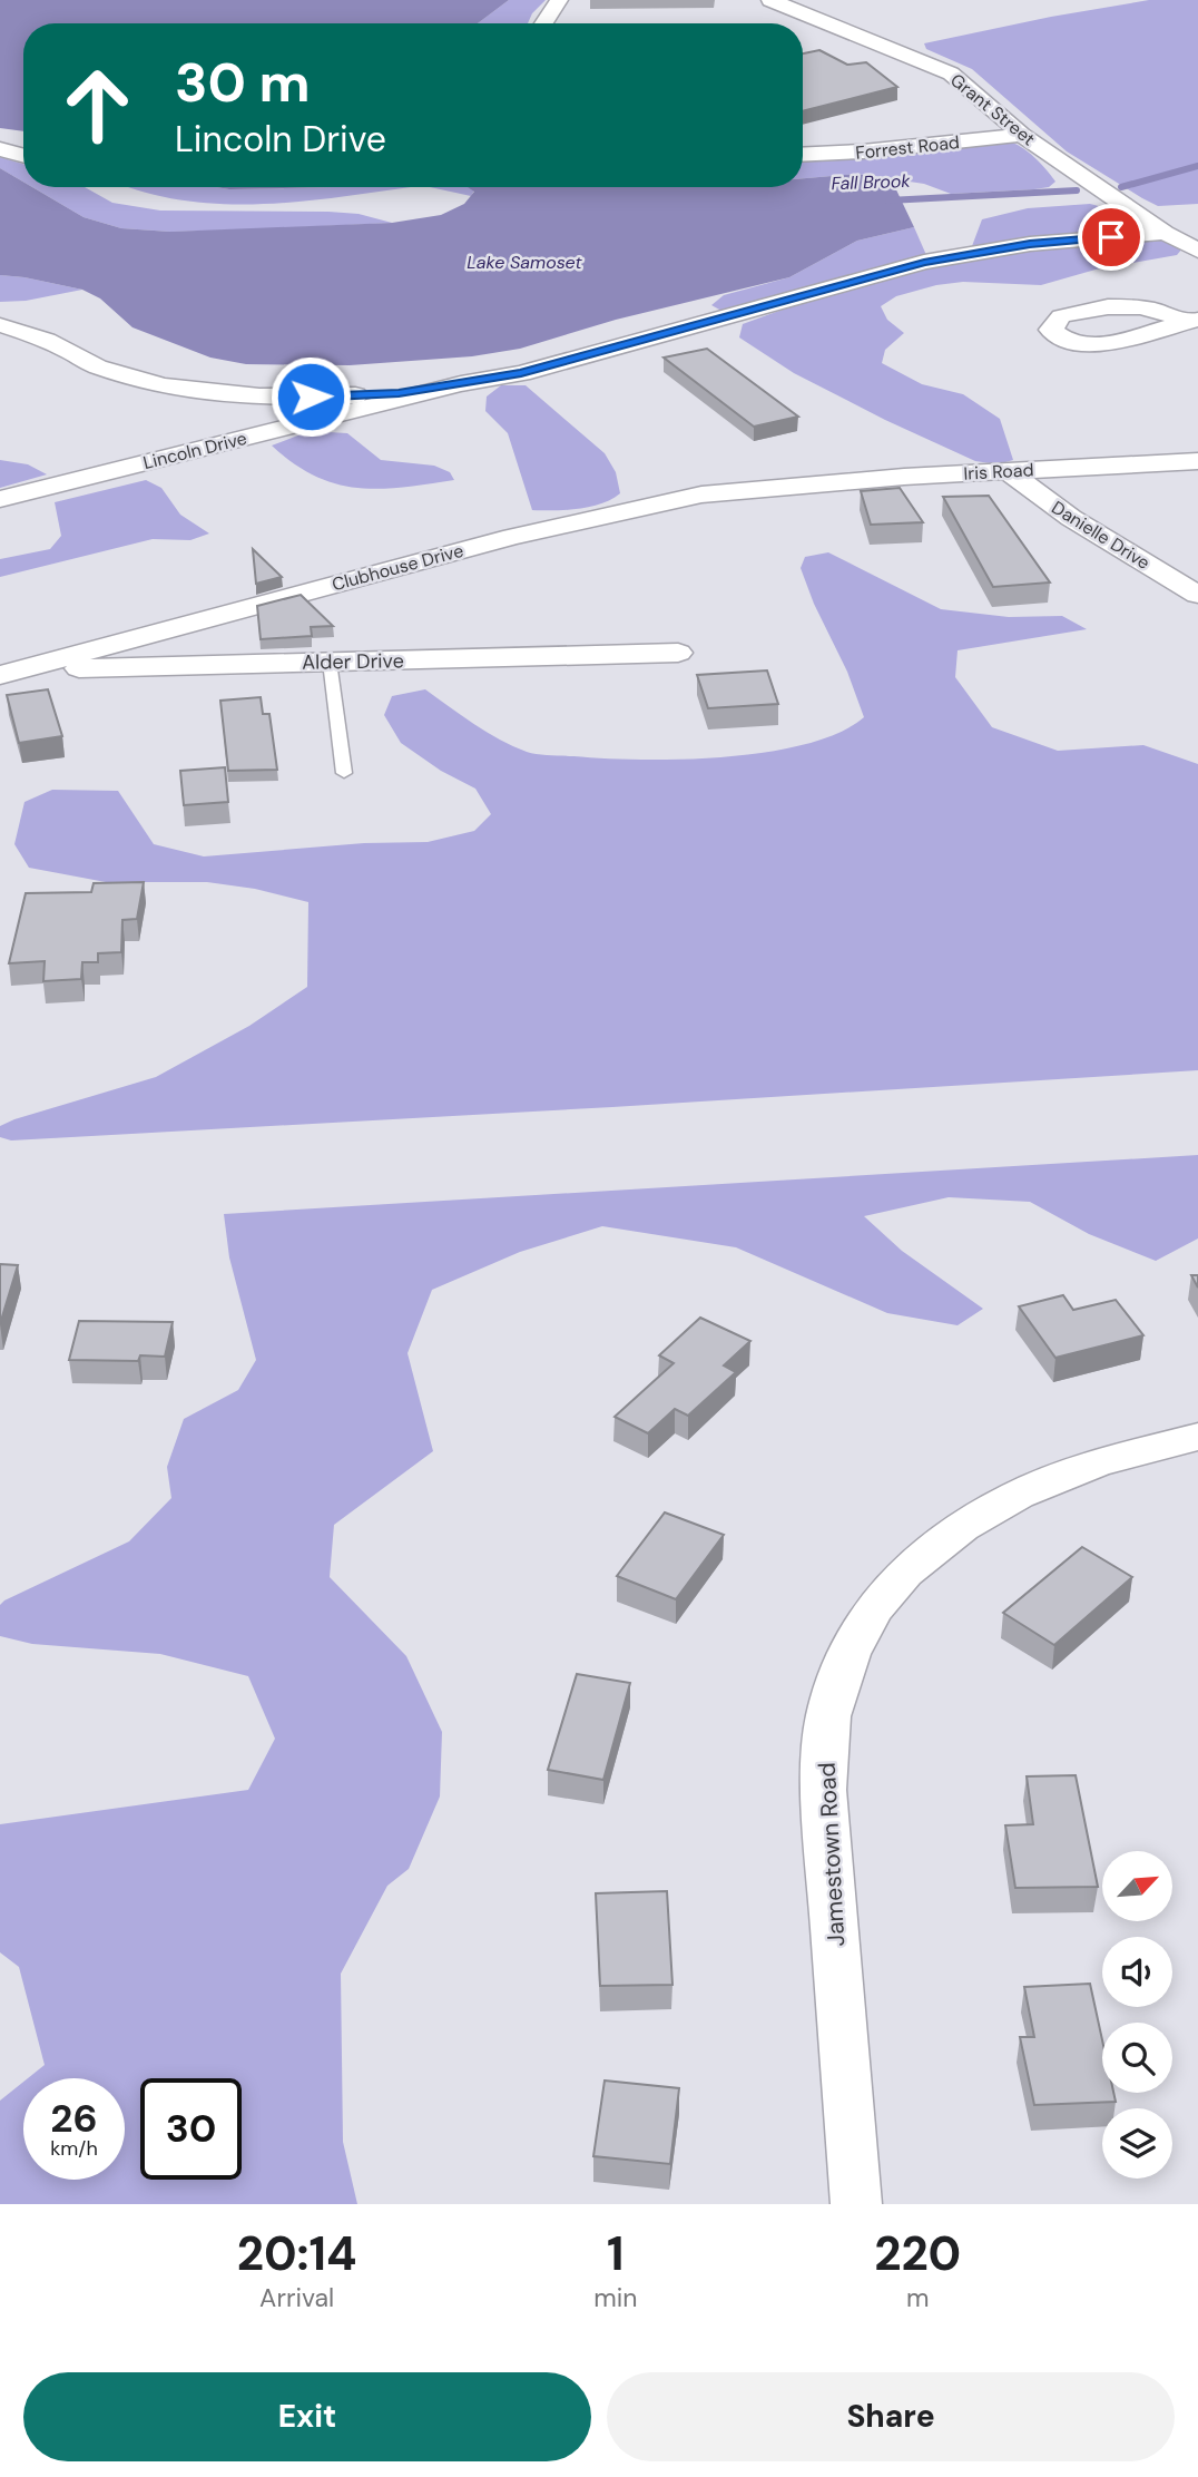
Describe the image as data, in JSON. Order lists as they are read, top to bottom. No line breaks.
{"streets":{"street":["Grant Street","Forrest Road","Lincoln Drive","Iris Road","Danielle Drive","Clubhouse Drive","Alder Drive","Jamestown Road"]},"crossings":[["Grant Street","Forrest Road"],["Grant Street","Lincoln Drive"],["Iris Road","Danielle Drive"],["Iris Road","Clubhouse Drive"],["Clubhouse Drive","Alder Drive"]],"water":["Fall Brook","Lake Samoset"],"north":"top right","page":{"turn":["30 m","Lincoln Drive"],"speed":"26 km/h","limit":"30","eta":["20:14","Arrival","1","min","220","m"],"buttons":["Exit","Share"]}}
